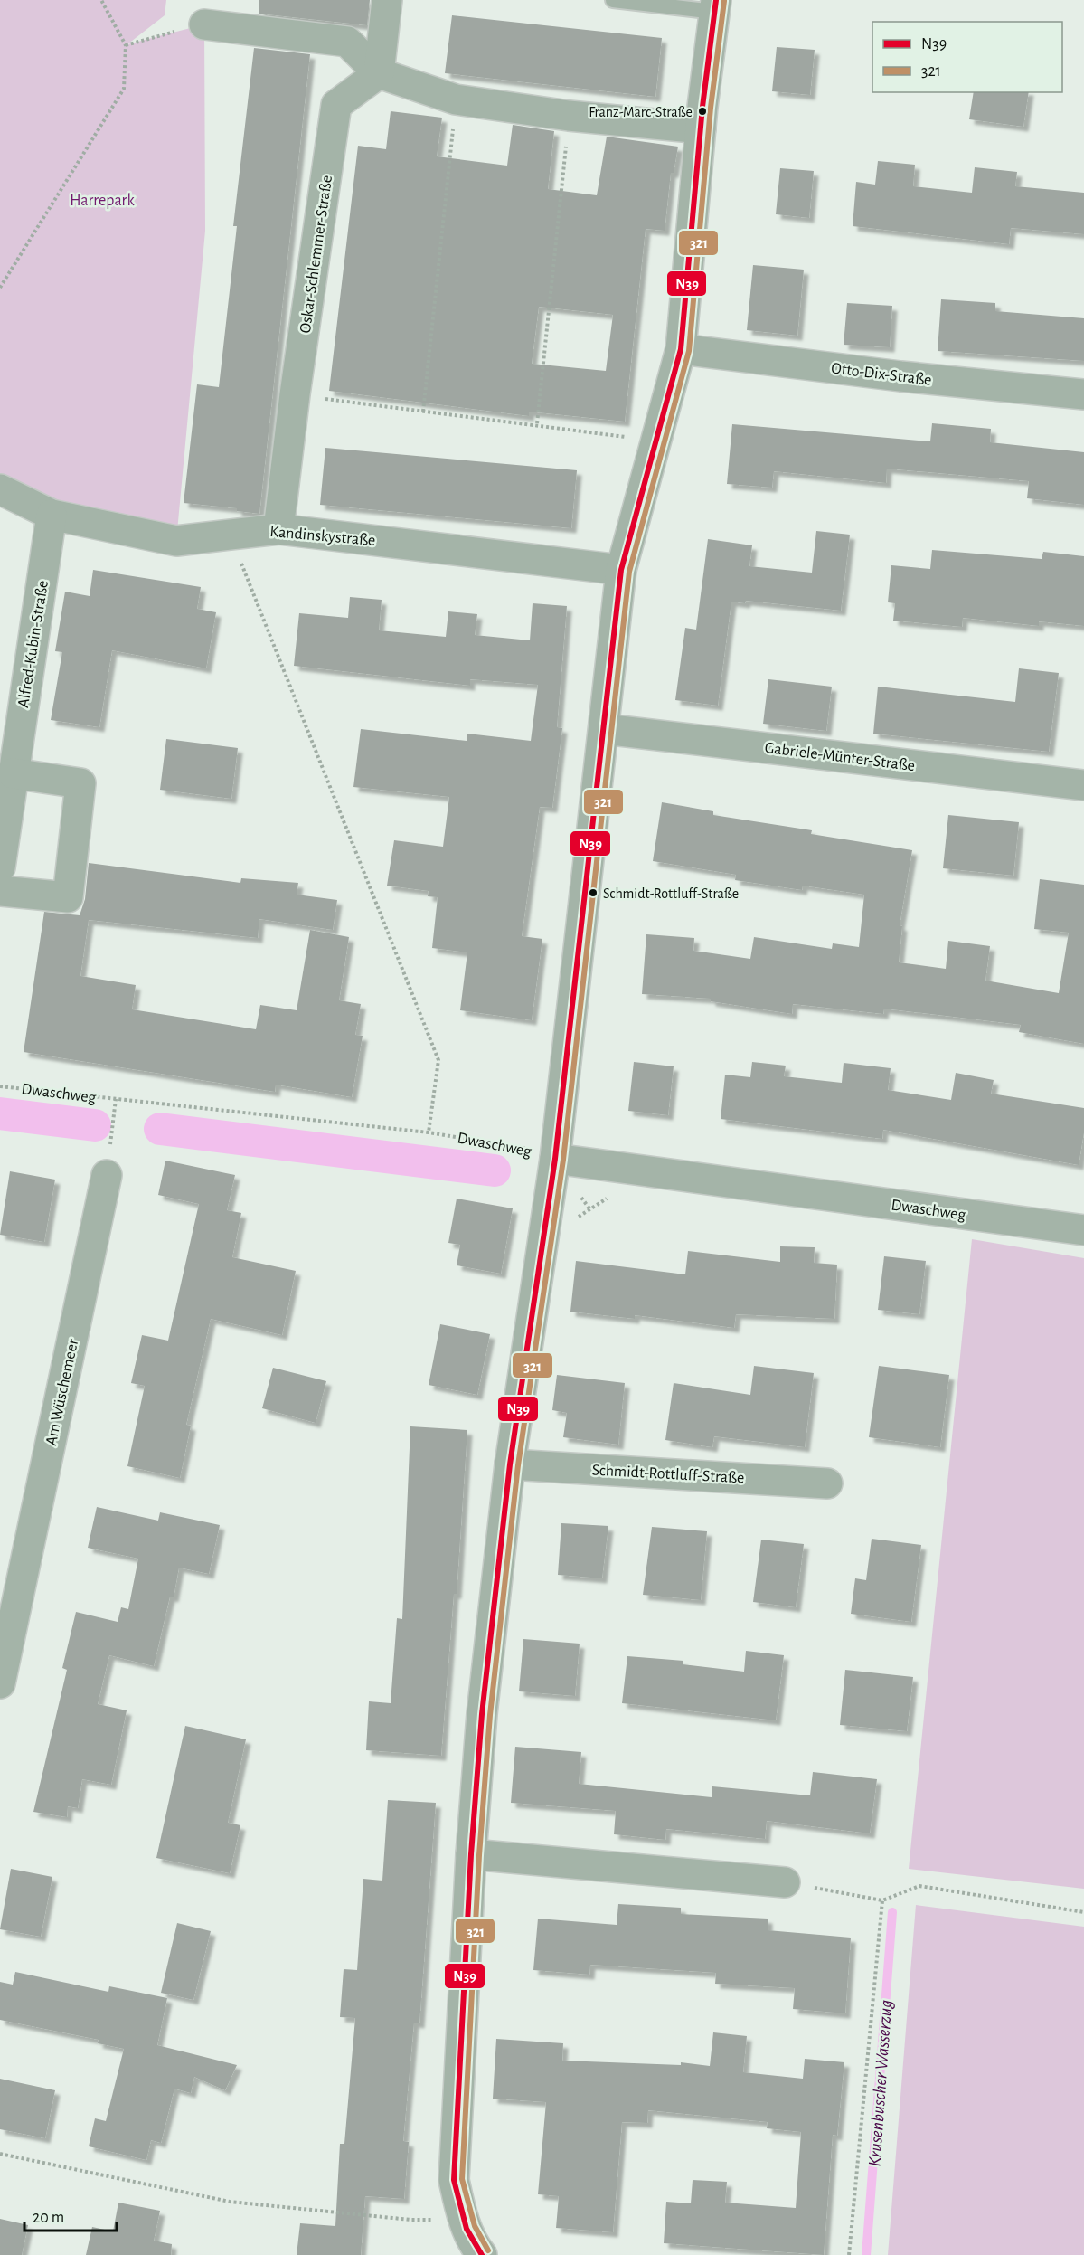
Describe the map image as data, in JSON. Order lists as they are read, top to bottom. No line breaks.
{"streets":{"street":["Oskar-Schlemmer-Straße","Otto-Dix-Straße","Kandinskystraße","Alfred-Kubin-Straße","Gabriele-Münter-Straße","Dwaschweg","Am Wüschemeer","Schmidt-Rottluff-Straße"]},"crossings":[["Oskar-Schlemmer-Straße","Kandinskystraße"],["Kandinskystraße","Alfred-Kubin-Straße"]],"water":["Krusenbuscher Wasserzug"],"parks":["Harrepark"],"places":["Franz-Marc-Straße","Schmidt-Rottluff-Straße"],"lines":["transit line N39","transit line 321"],"legend":["N39","321"],"scale_bar":"20 m"}
